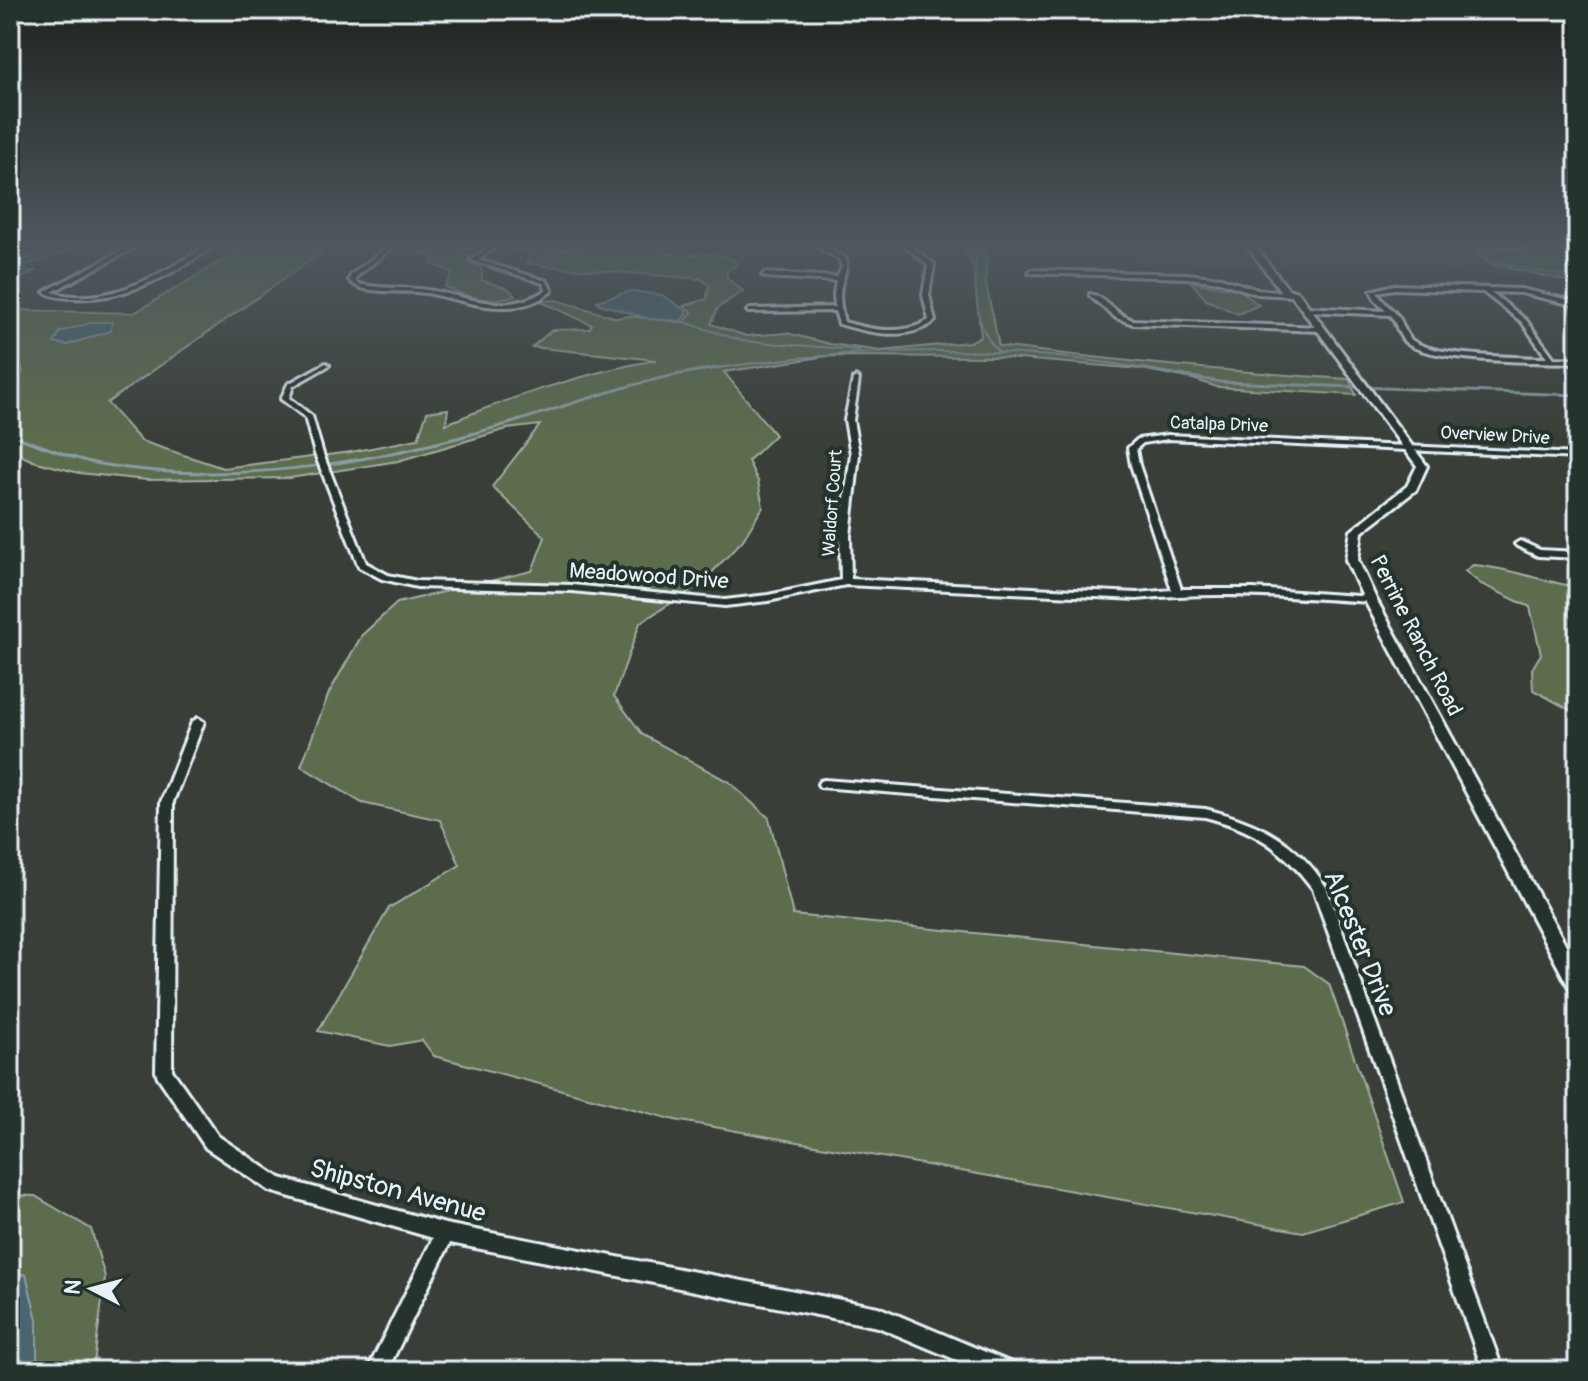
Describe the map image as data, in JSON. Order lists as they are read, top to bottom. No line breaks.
{"streets":{"street":["Catalpa Drive","Overview Drive","Waldorf Court","Meadowood Drive","Perrine Ranch Road","Alcester Drive","Shipston Avenue"]},"crossings":[["Catalpa Drive","Overview Drive"],["Catalpa Drive","Meadowood Drive"],["Catalpa Drive","Perrine Ranch Road"],["Overview Drive","Perrine Ranch Road"],["Waldorf Court","Meadowood Drive"],["Meadowood Drive","Perrine Ranch Road"]],"north":"left"}
